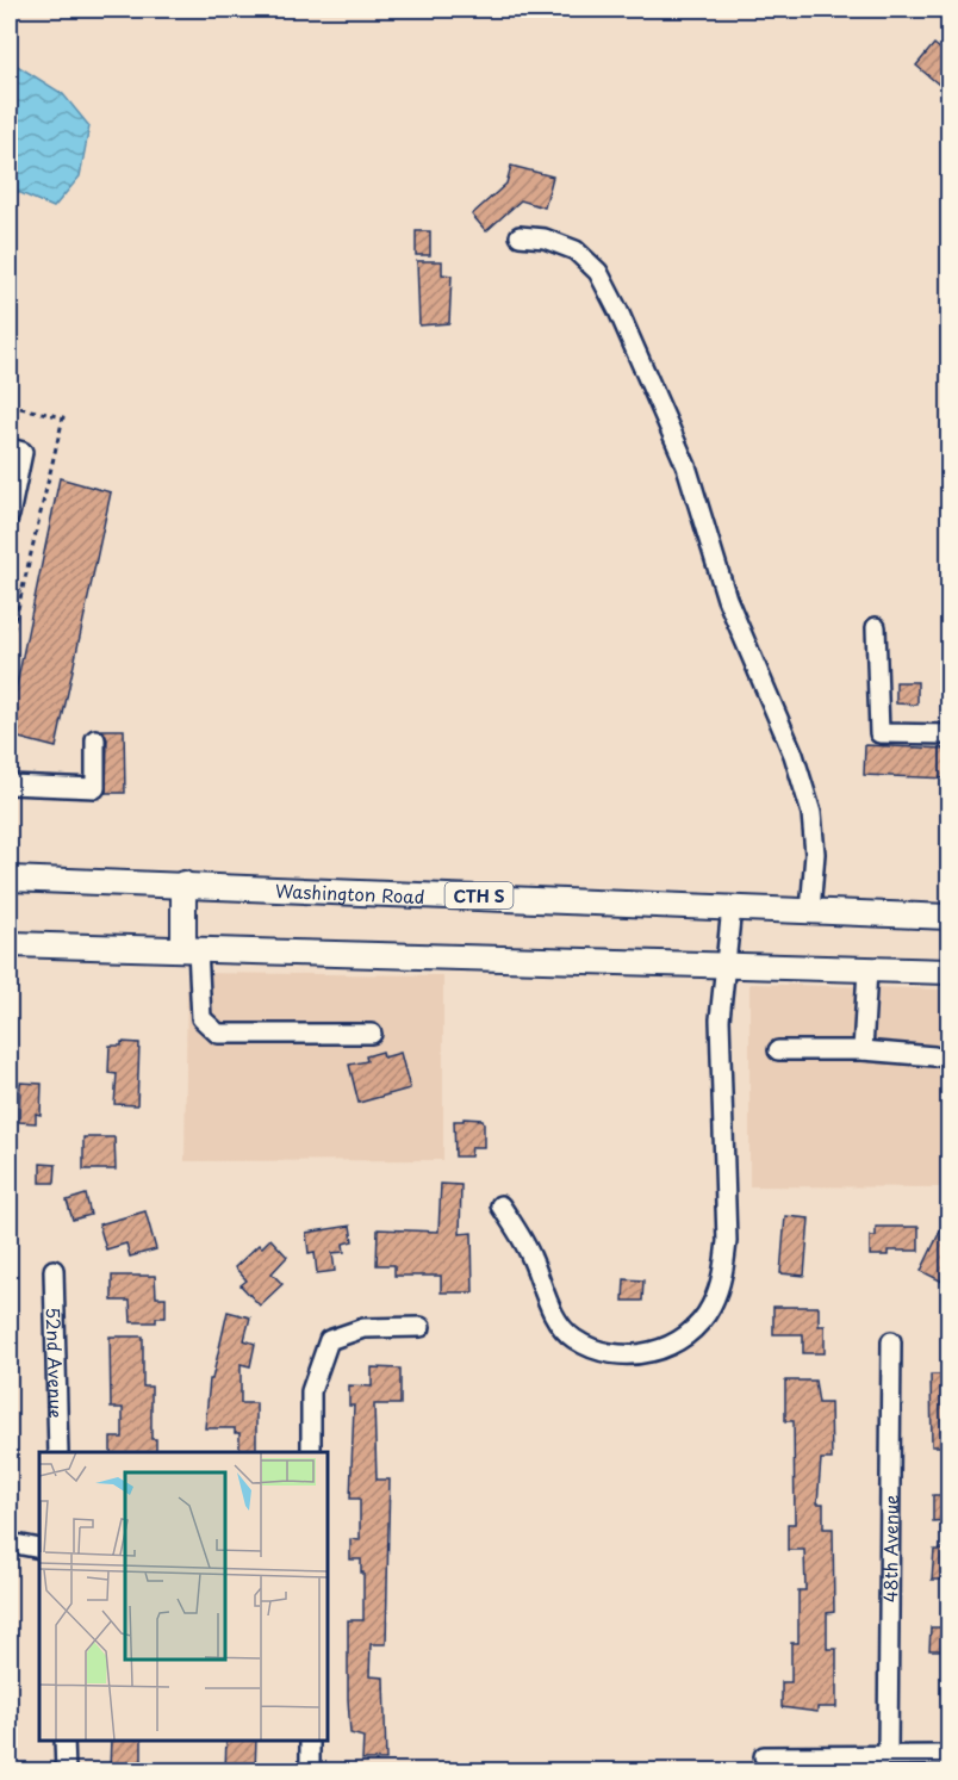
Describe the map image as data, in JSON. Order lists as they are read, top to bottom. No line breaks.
{"streets":{"main road":["Washington Road","CTH S"],"street":["52nd Avenue","48th Avenue"]}}
